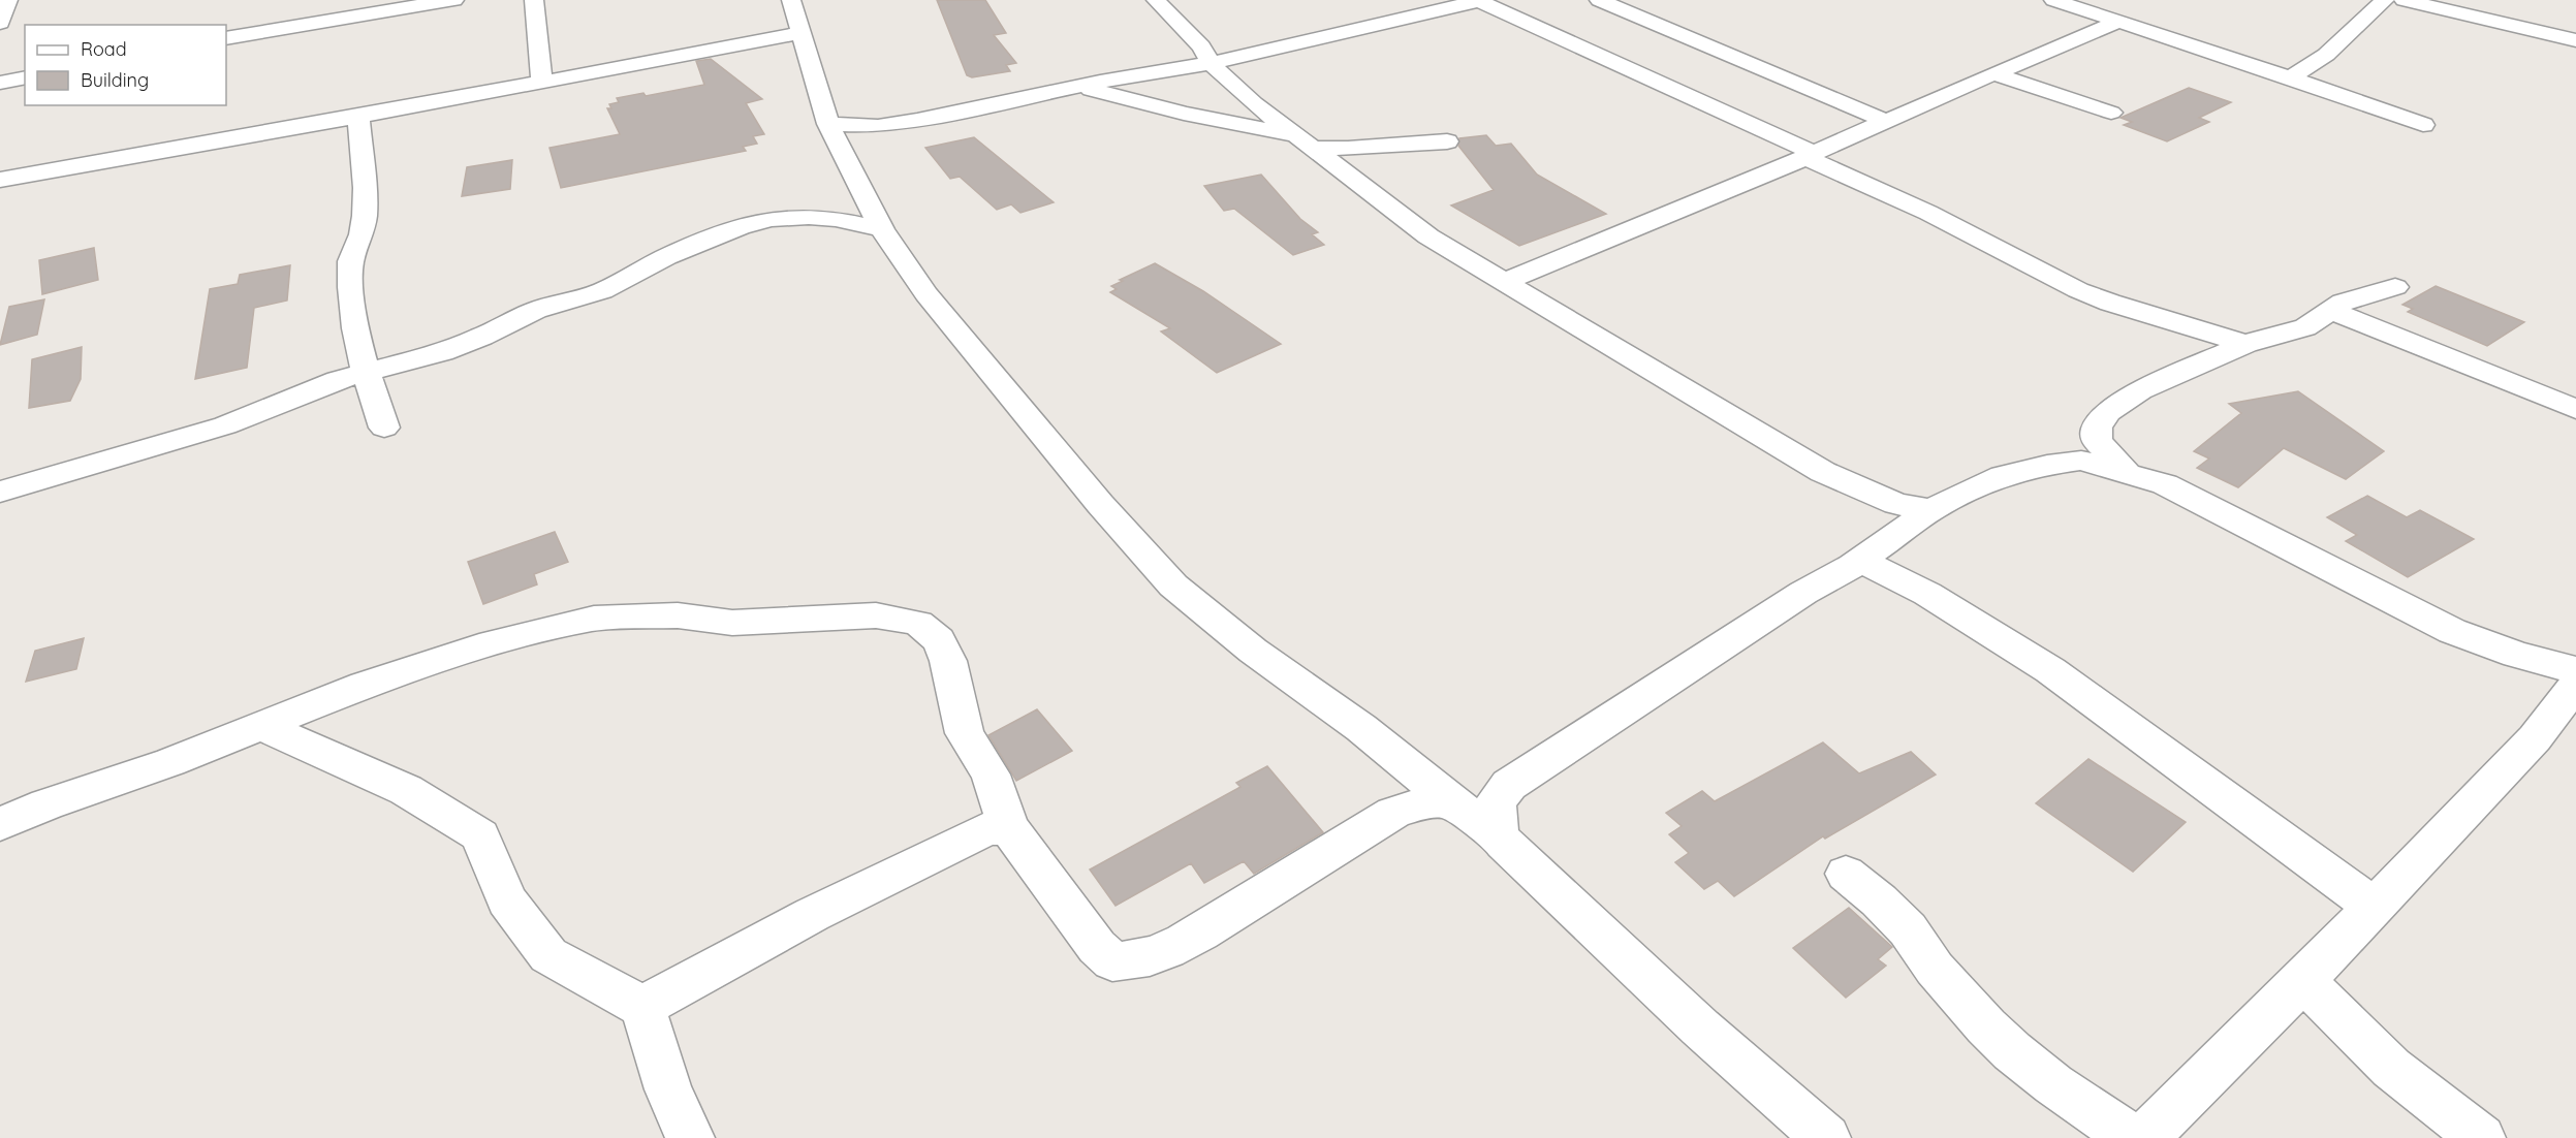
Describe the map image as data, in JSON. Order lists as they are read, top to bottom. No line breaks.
{"legend":["Road","Building"]}
